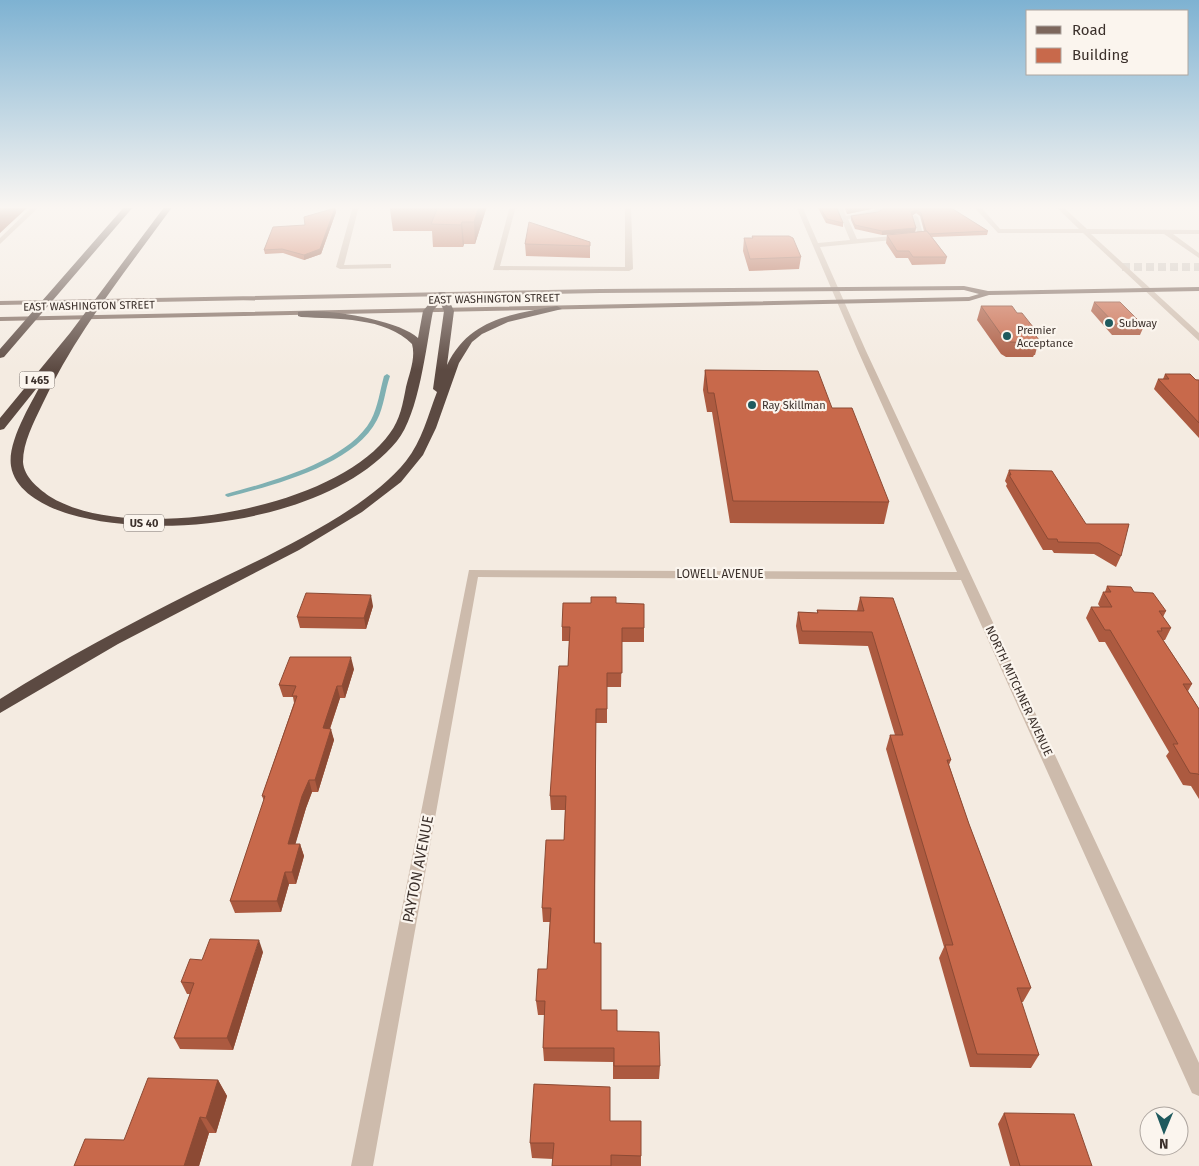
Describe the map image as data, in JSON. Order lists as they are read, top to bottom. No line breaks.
{"streets":{"highway":["I 465","US 40"],"main road":["EAST WASHINGTON STREET"],"street":["LOWELL AVENUE","NORTH MITCHNER AVENUE","PAYTON AVENUE"]},"crossings":[["EAST WASHINGTON STREET","NORTH MITCHNER AVENUE"],["I 465","US 40"],["LOWELL AVENUE","NORTH MITCHNER AVENUE"],["LOWELL AVENUE","PAYTON AVENUE"]],"places":["Subway","Premier Acceptance","Ray Skillman"],"legend":["Road","Building"],"north":"bottom"}
